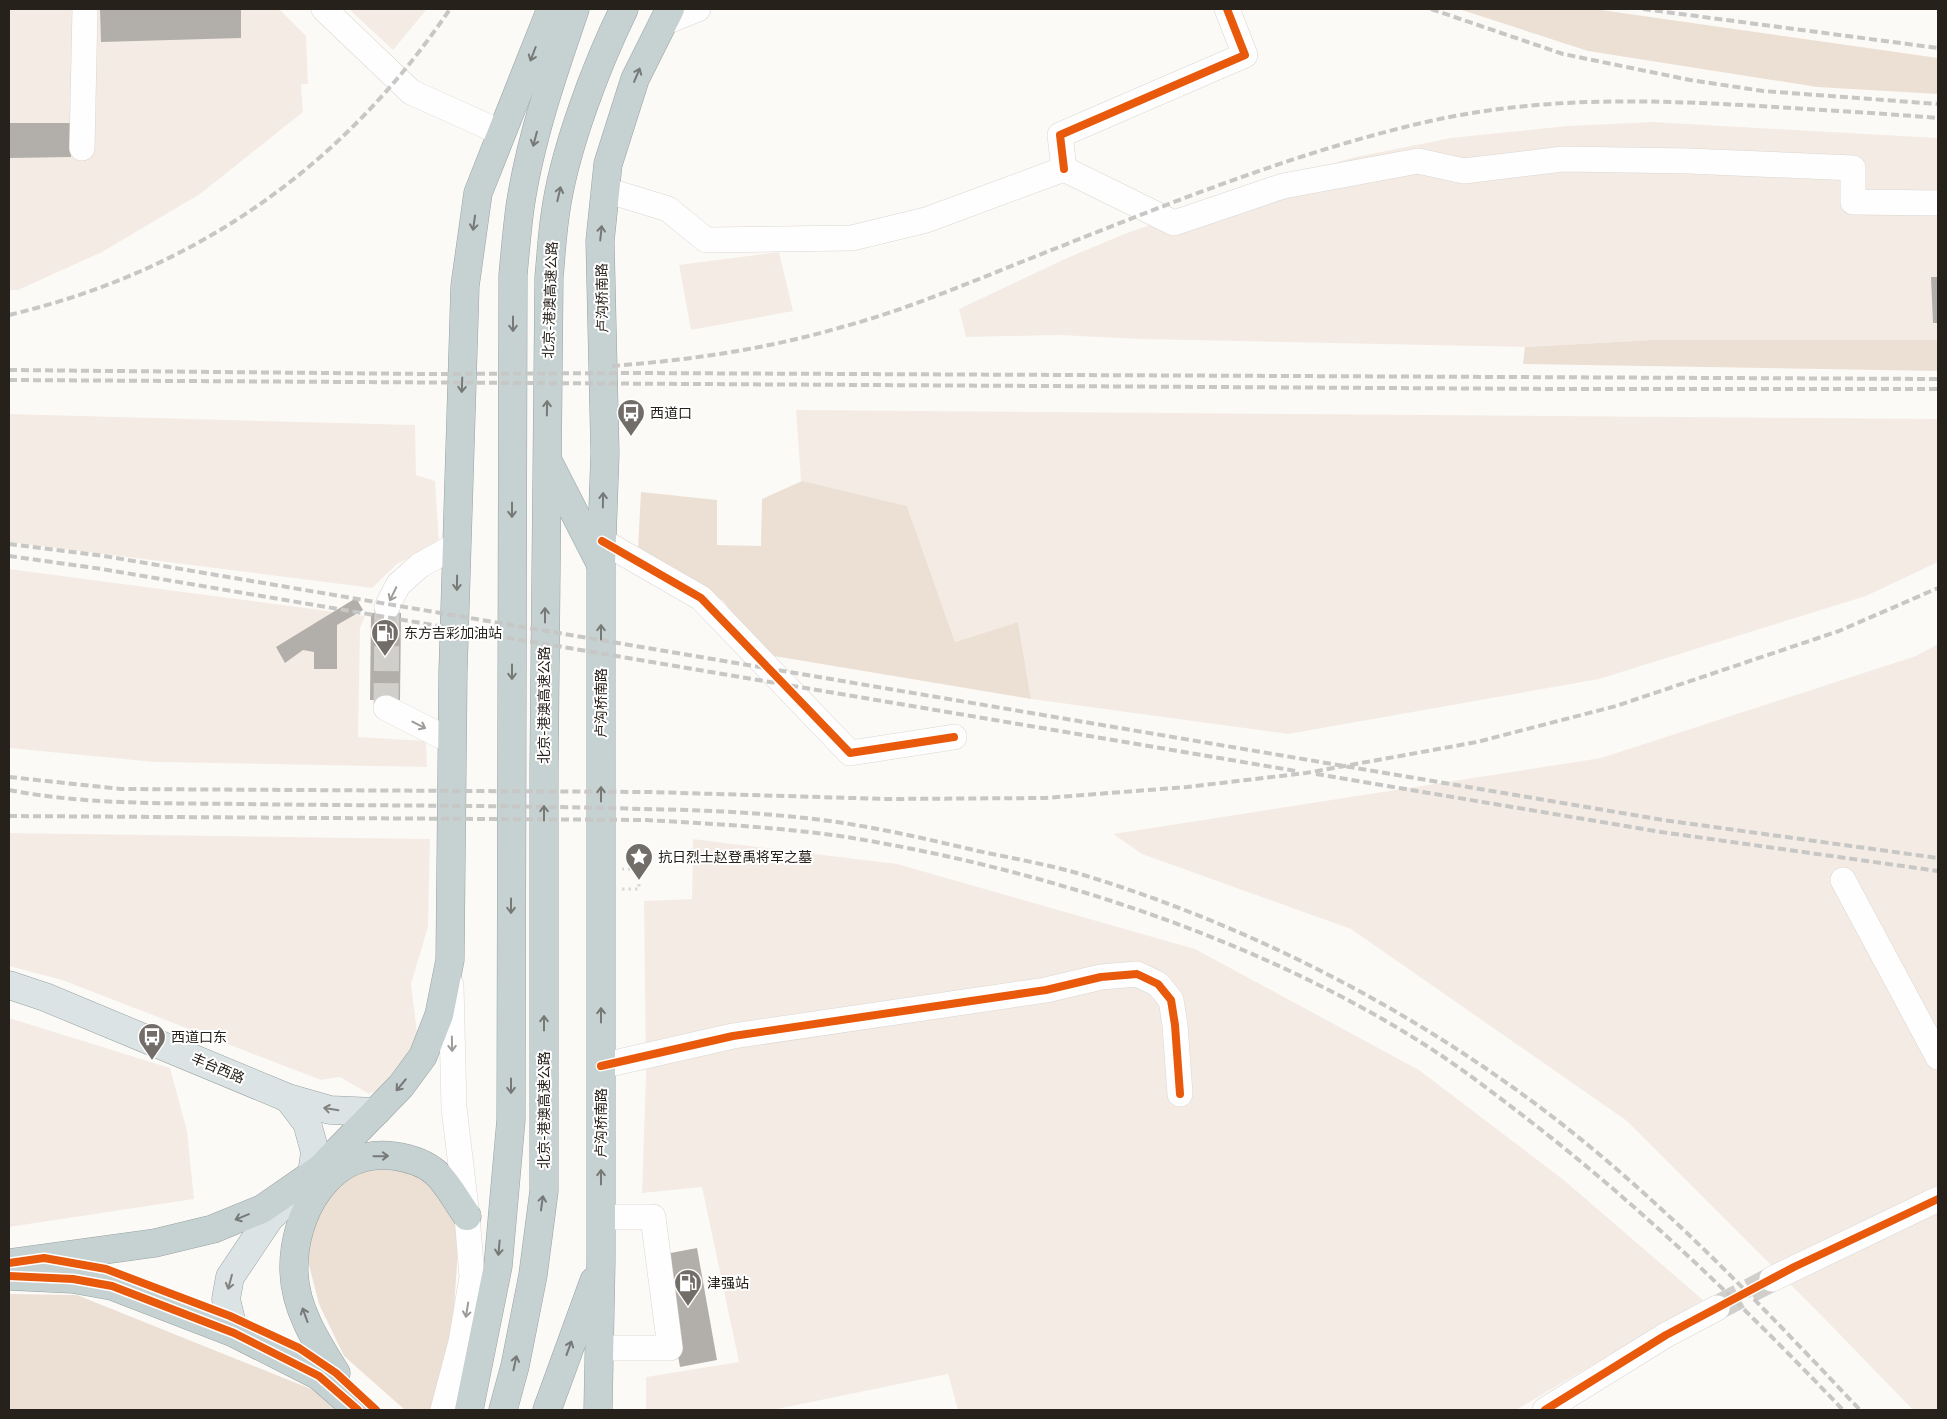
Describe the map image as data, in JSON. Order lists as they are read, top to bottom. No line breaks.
{"streets":{"highway":["卢沟桥南路","北京-港澳高速公路"],"main road":["丰台西路"]},"places":{"bus stop":["西道口","西道口东"],"fuel station":["东方吉彩加油站","津强站"],"place":["抗日烈士赵登禹将军之墓"]}}
